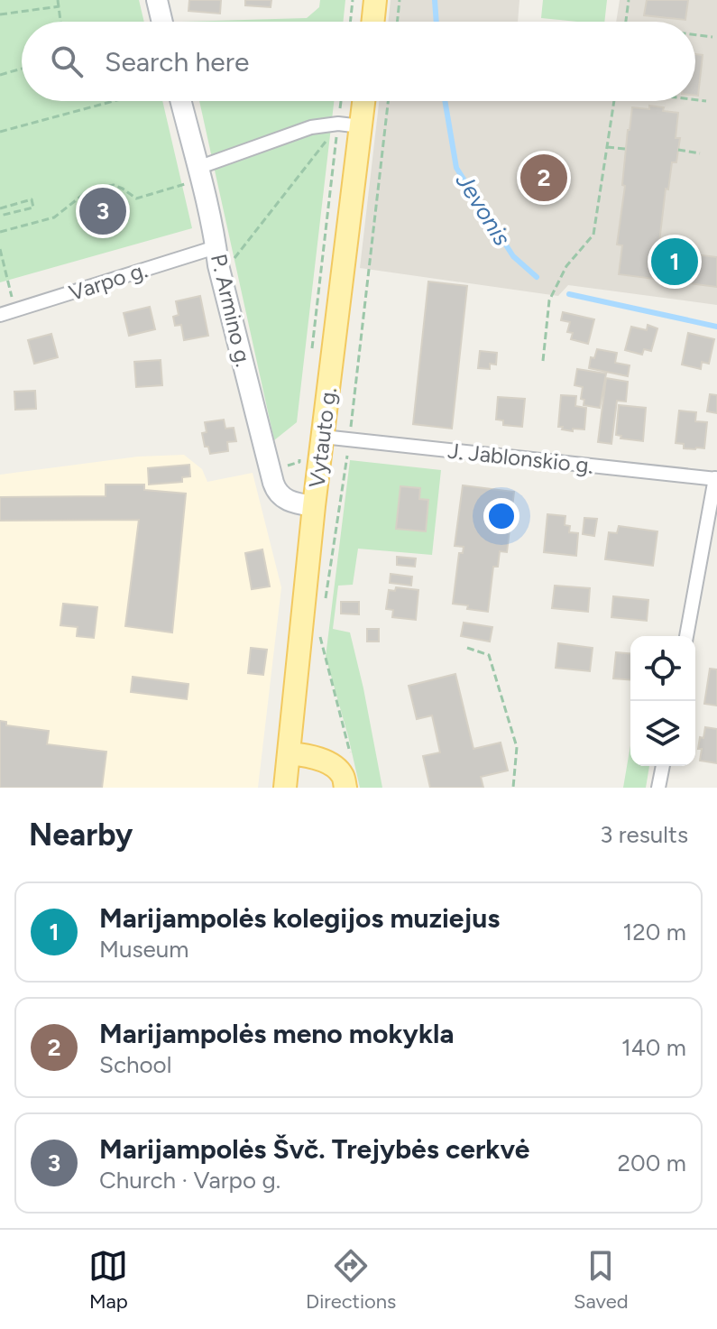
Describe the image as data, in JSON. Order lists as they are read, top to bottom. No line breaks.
{"streets":{"main road":["P. Armino g.","Vytauto g."],"street":["Varpo g.","J. Jablonskio g."]},"crossings":[["Varpo g.","P. Armino g."],["P. Armino g.","Vytauto g."],["Vytauto g.","J. Jablonskio g."]],"water":["Jevonis"],"page":{"search":"Search here","pins":["2","3","1"],"heading":["Nearby","3 results"],"list":[{"mark":"1","name":"Marijampolės kolegijos muziejus","note":"Museum","value":"120 m"},{"mark":"2","name":"Marijampolės meno mokykla","note":"School","value":"140 m"},{"mark":"3","name":"Marijampolės Švč. Trejybės cerkvė","note":"Church · Varpo g.","value":"200 m"}],"nav":["Map","Directions","Saved"]}}
